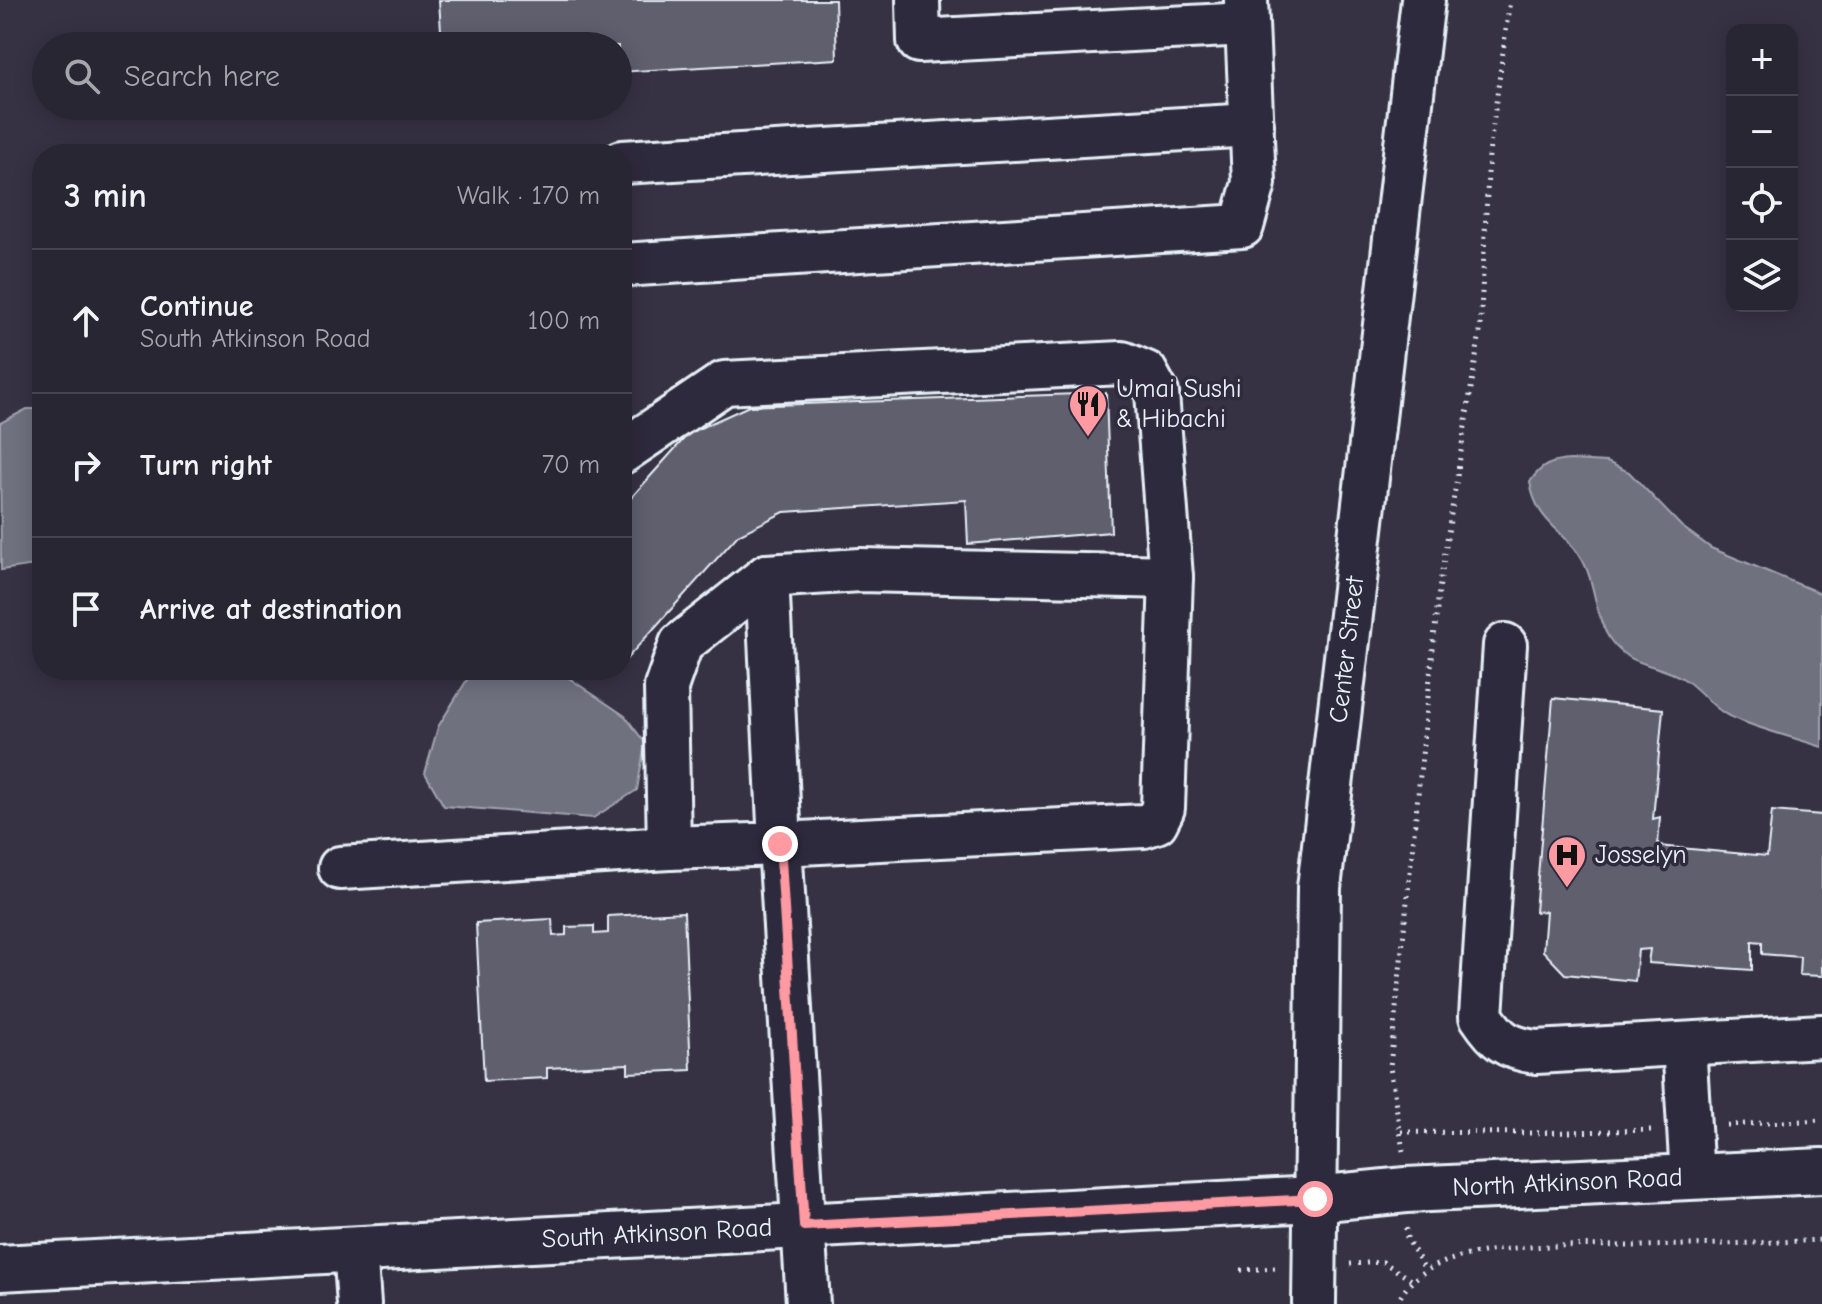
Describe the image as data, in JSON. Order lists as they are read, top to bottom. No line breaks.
{"streets":{"main road":["North Atkinson Road","South Atkinson Road"],"street":["Center Street"]},"crossings":[["Center Street","North Atkinson Road"],["Center Street","South Atkinson Road"],["North Atkinson Road","South Atkinson Road"]],"places":{"restaurant":["Umai Sushi & Hibachi"],"hospital":["Josselyn"]},"page":{"map_buttons":["+","−"],"search":"Search here","heading":["3 min","Walk · 170 m"],"list":[["Continue","South Atkinson Road","100 m"],["Turn right","70 m"],"Arrive at destination"]}}
